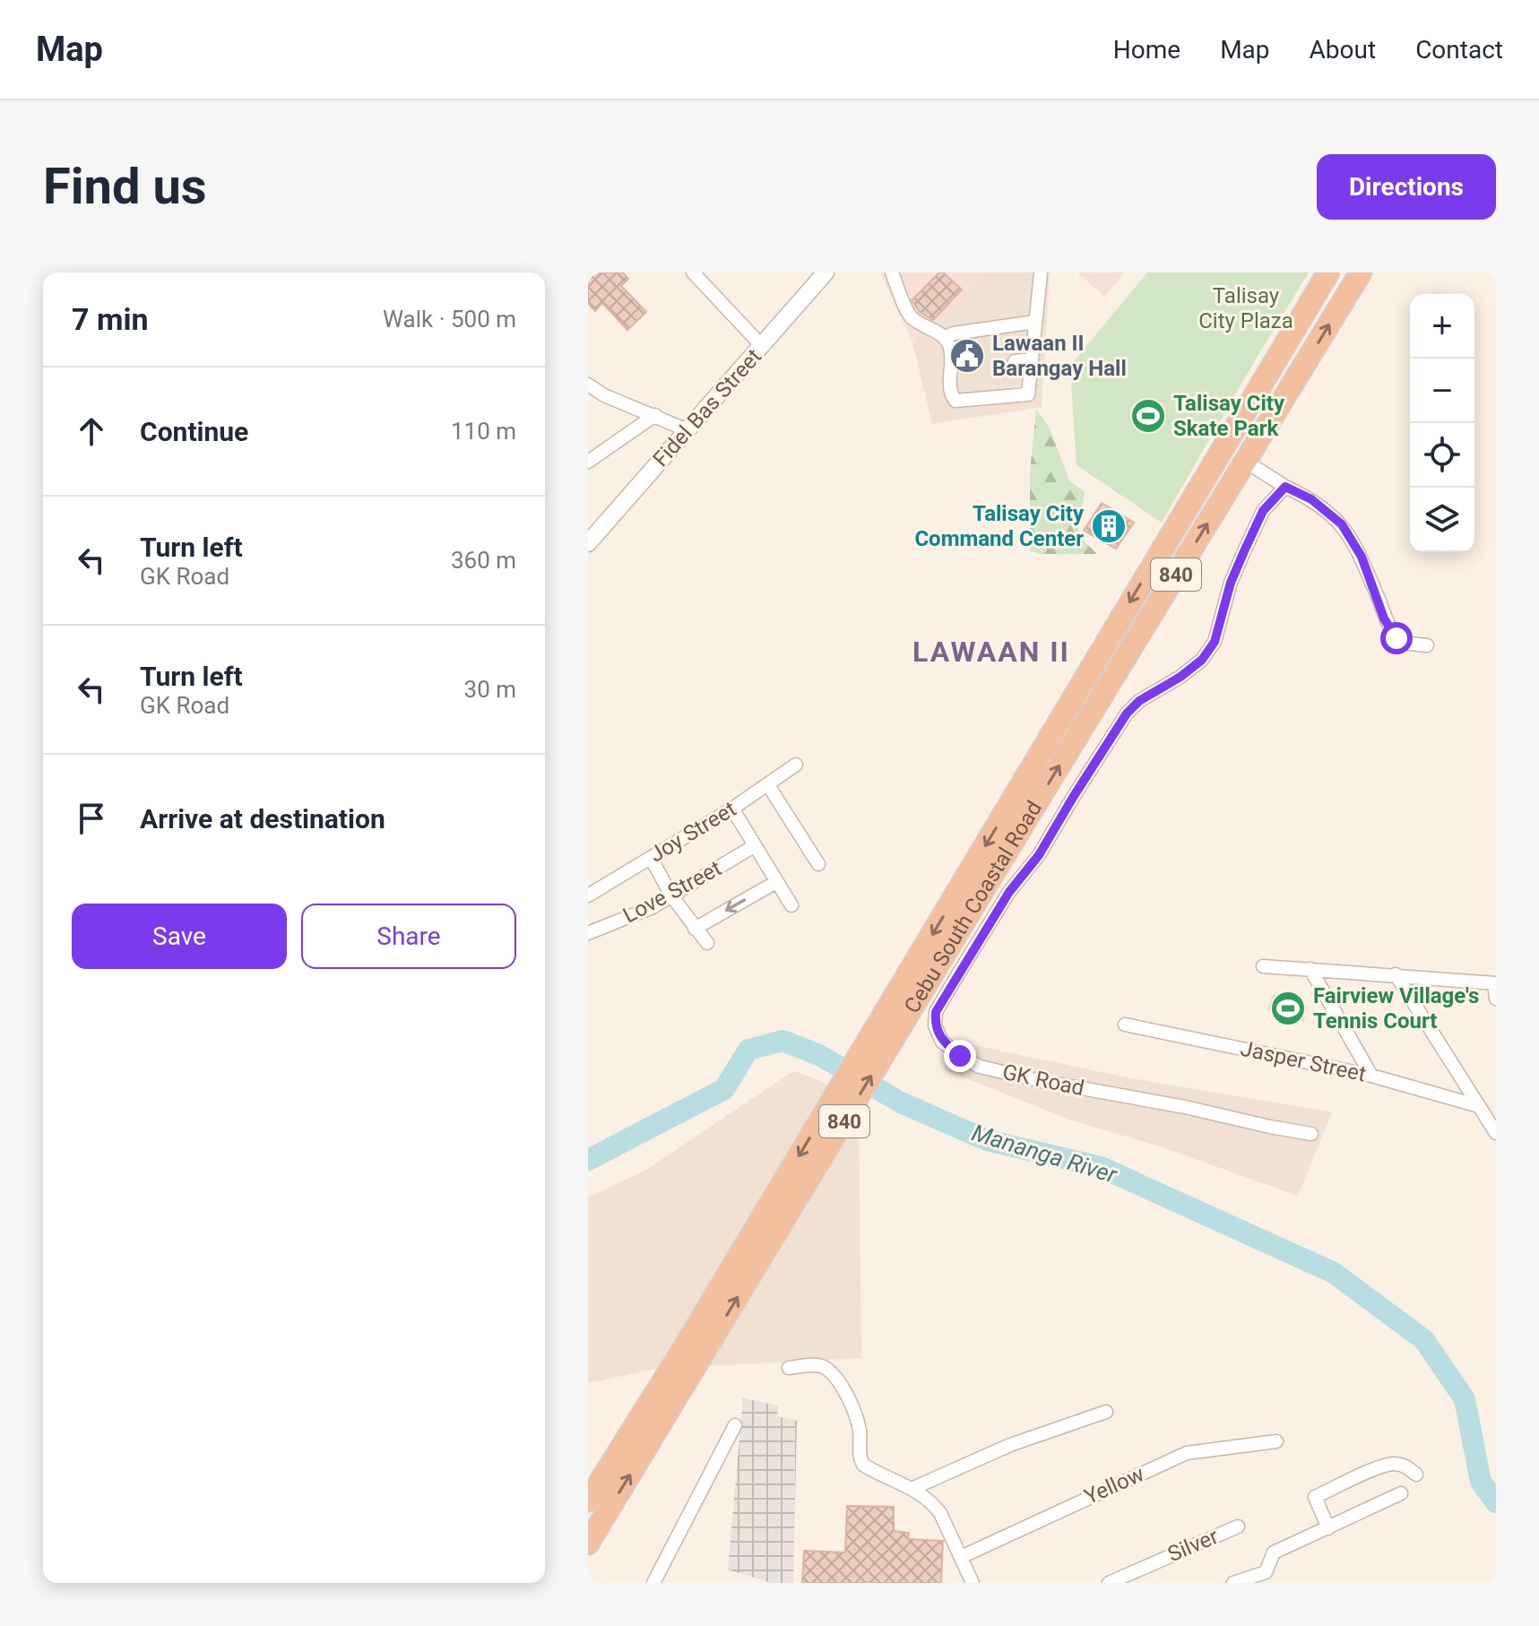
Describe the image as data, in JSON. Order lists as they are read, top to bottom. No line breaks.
{"streets":{"highway":["840","Cebu South Coastal Road"],"street":["Fidel Bas Street","Joy Street","Love Street","Jasper Street","GK Road","Yellow","Silver"]},"districts":["LAWAAN II"],"water":["Mananga River"],"parks":["Talisay City Plaza"],"places":{"public building":["Lawaan II Barangay Hall"],"sports":["Talisay City Skate Park","Fairview Village's Tennis Court"],"building":["Talisay City Command Center"]},"page":{"header":"Map","nav":["Home","Map","About","Contact"],"buttons":["Directions",["Save","Share"]],"title":"Find us","heading":["7 min","Walk · 500 m"],"map_buttons":["+","−"],"list":[["Continue","110 m"],["Turn left","GK Road","360 m"],["Turn left","GK Road","30 m"],"Arrive at destination"]}}
